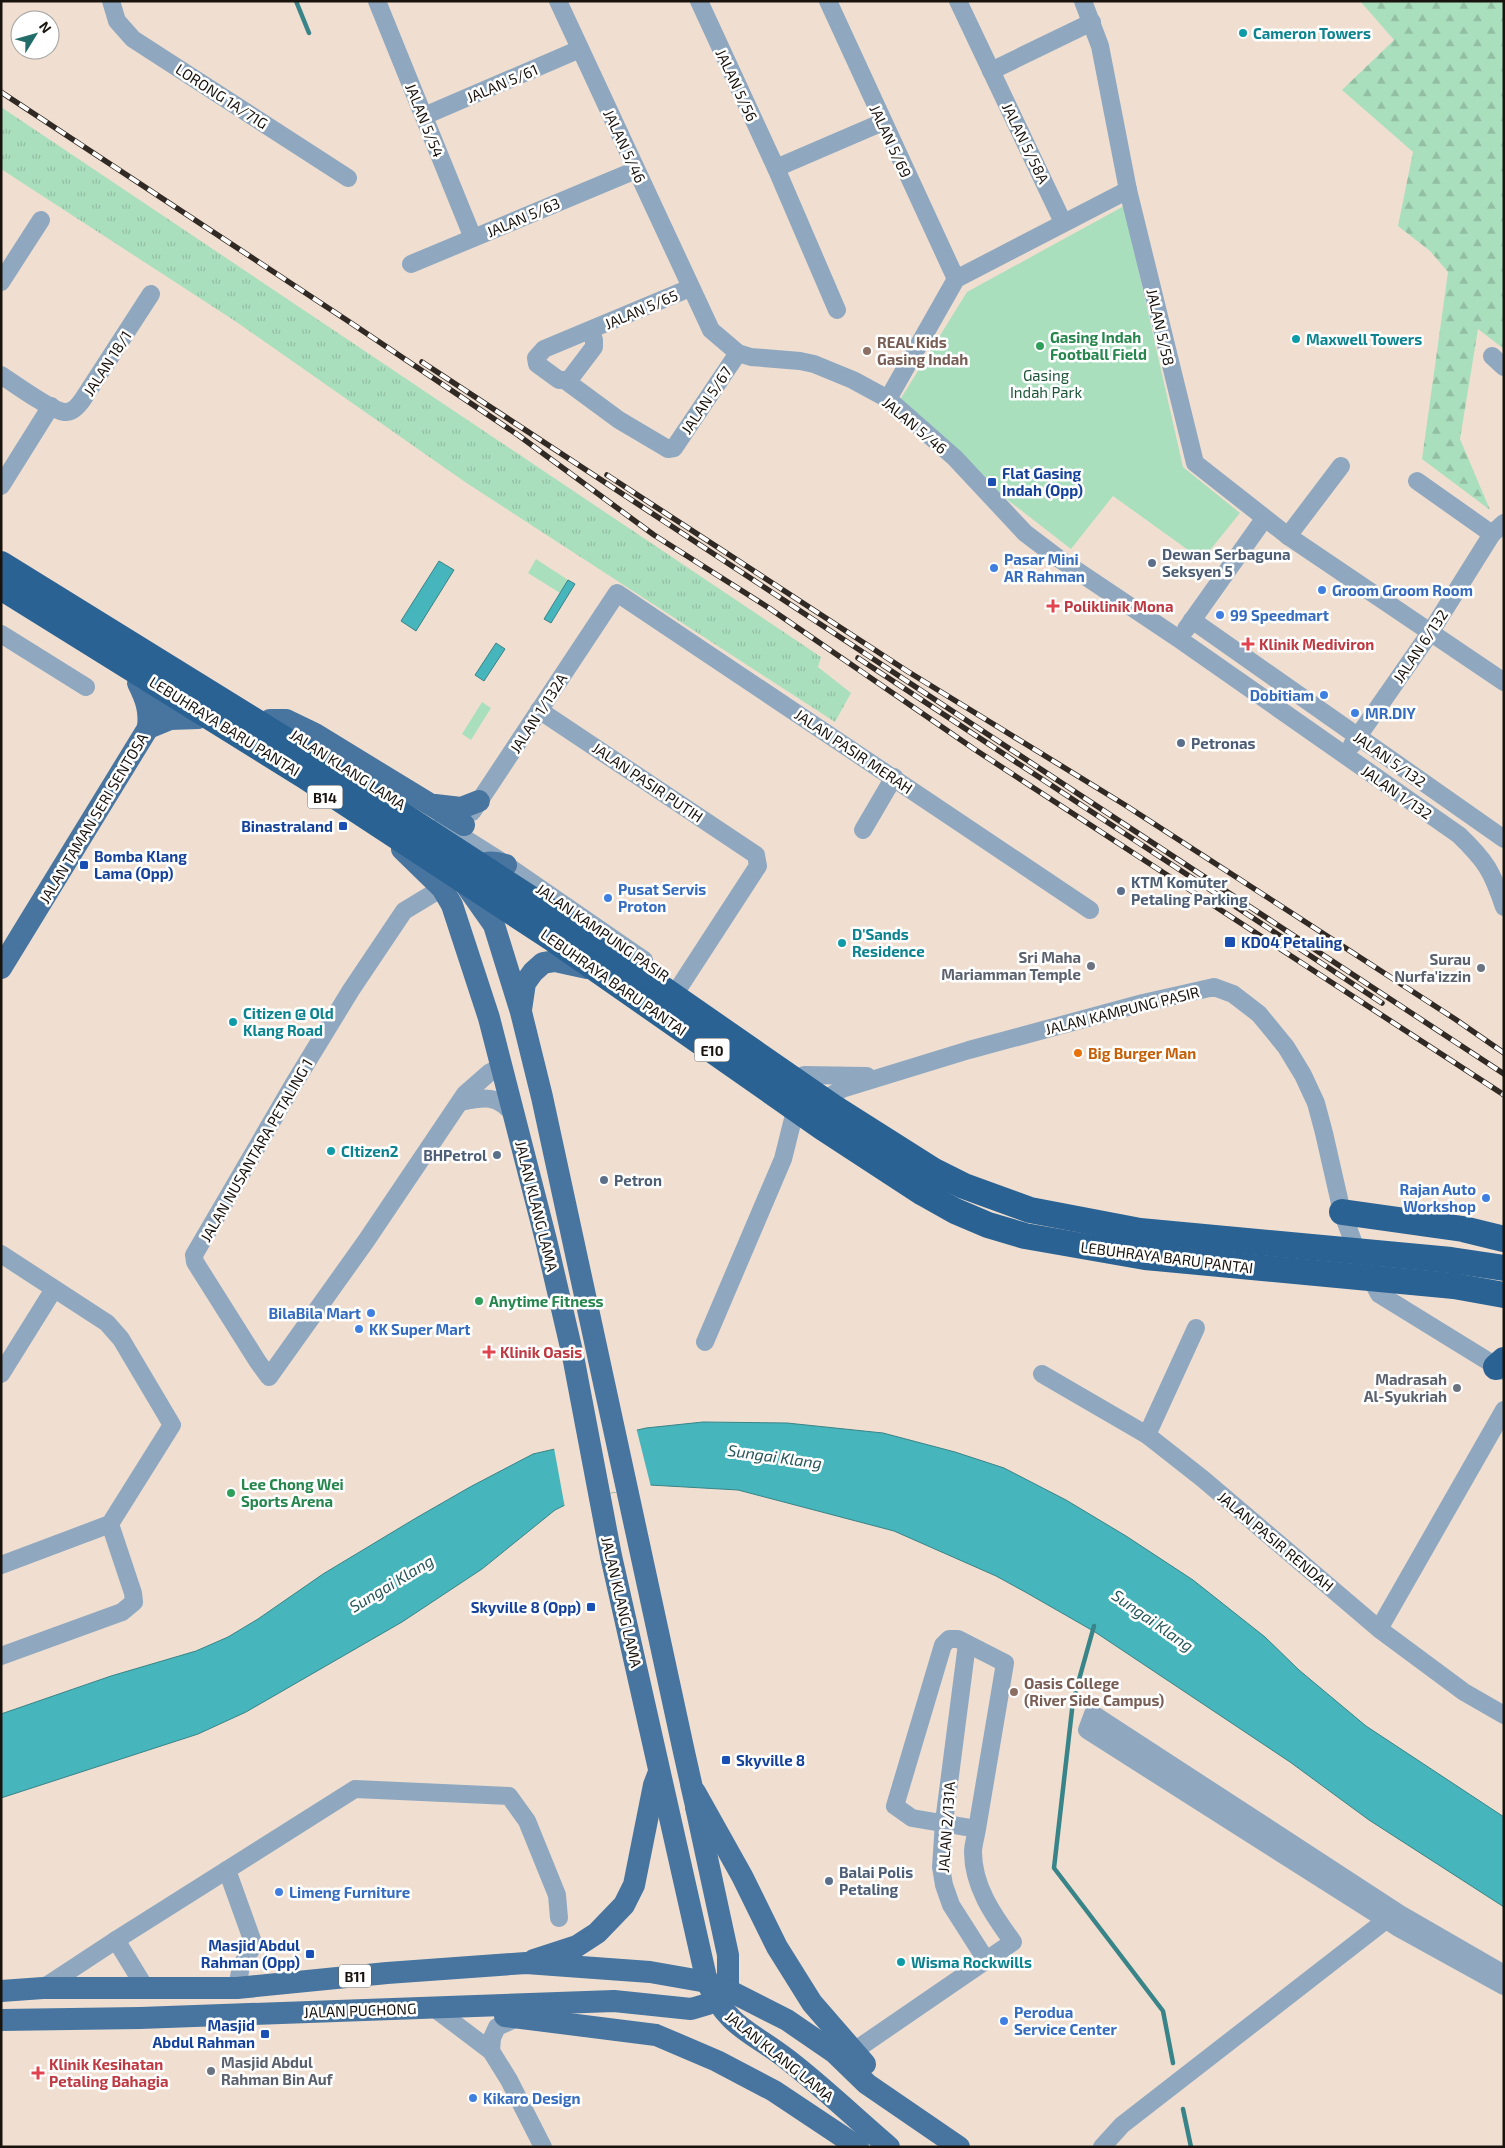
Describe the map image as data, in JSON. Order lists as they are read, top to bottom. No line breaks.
{"streets":{"highway":["LEBUHRAYA BARU PANTAI","E10"],"main road":["JALAN KLANG LAMA","B14","JALAN TAMAN SERI SENTOSA","B11","JALAN PUCHONG"],"street":["JALAN 5/61","JALAN 5/56","LORONG 1A/71G","JALAN 5/54","JALAN 5/69","JALAN 5/58A","JALAN 5/46","JALAN 5/63","JALAN 5/65","JALAN 5/58","JALAN 18/1","JALAN 5/67","JALAN 6/132","JALAN 1/132A","JALAN PASIR MERAH","JALAN 5/132","JALAN PASIR PUTIH","JALAN 1/132","JALAN KAMPUNG PASIR","JALAN NUSANTARA PETALING 1","JALAN PASIR RENDAH","JALAN 2/131A"]},"crossings":[["JALAN 5/61","JALAN 5/54"],["JALAN 5/61","JALAN 5/46"],["JALAN 5/54","JALAN 5/63"],["JALAN 5/46","JALAN 5/63"],["JALAN 5/46","JALAN 5/65"],["JALAN 5/46","JALAN 5/67"],["JALAN 5/46","JALAN 1/132"],["JALAN 5/65","JALAN 5/67"],["JALAN 5/58","JALAN 6/132"],["JALAN 6/132","JALAN 5/132"],["JALAN 6/132","JALAN 1/132"],["JALAN 1/132A","JALAN PASIR MERAH"],["JALAN 1/132A","JALAN PASIR PUTIH"],["JALAN 1/132A","JALAN KAMPUNG PASIR"],["JALAN KLANG LAMA","JALAN TAMAN SERI SENTOSA"],["JALAN KLANG LAMA","JALAN KAMPUNG PASIR"],["JALAN KLANG LAMA","JALAN NUSANTARA PETALING 1"],["JALAN KLANG LAMA","JALAN PUCHONG"],["JALAN PASIR PUTIH","JALAN KAMPUNG PASIR"]],"water":["Sungai Klang"],"parks":["Gasing Indah Park"],"places":{"other":["Cameron Towers","Maxwell Towers","Gasing Indah Football Field","REAL Kids Gasing Indah","Dewan Serbaguna Seksyen 5","Pasar Mini AR Rahman","Groom Groom Room","99 Speedmart","Dobitiam","MR.DIY","Petronas","KTM Komuter Petaling Parking","Pusat Servis Proton","D'Sands Residence","Sri Maha Mariamman Temple","Surau Nurfa'izzin","Citizen @ Old Klang Road","Big Burger Man","CItizen2","BHPetrol","Petron","Rajan Auto Workshop","Anytime Fitness","BilaBila Mart","KK Super Mart","Madrasah Al-Syukriah","Lee Chong Wei Sports Arena","Oasis College (River Side Campus)","Balai Polis Petaling","Limeng Furniture","Wisma Rockwills","Perodua Service Center","Masjid Abdul Rahman Bin Auf","Kikaro Design"],"transit":["Flat Gasing Indah (Opp)","Binastraland","Bomba Klang Lama (Opp)","KD04 Petaling","Skyville 8 (Opp)","Skyville 8","Masjid Abdul Rahman (Opp)","Masjid Abdul Rahman"],"health":["Poliklinik Mona","Klinik Mediviron","Klinik Oasis","Klinik Kesihatan Petaling Bahagia"]},"north":"top right"}
